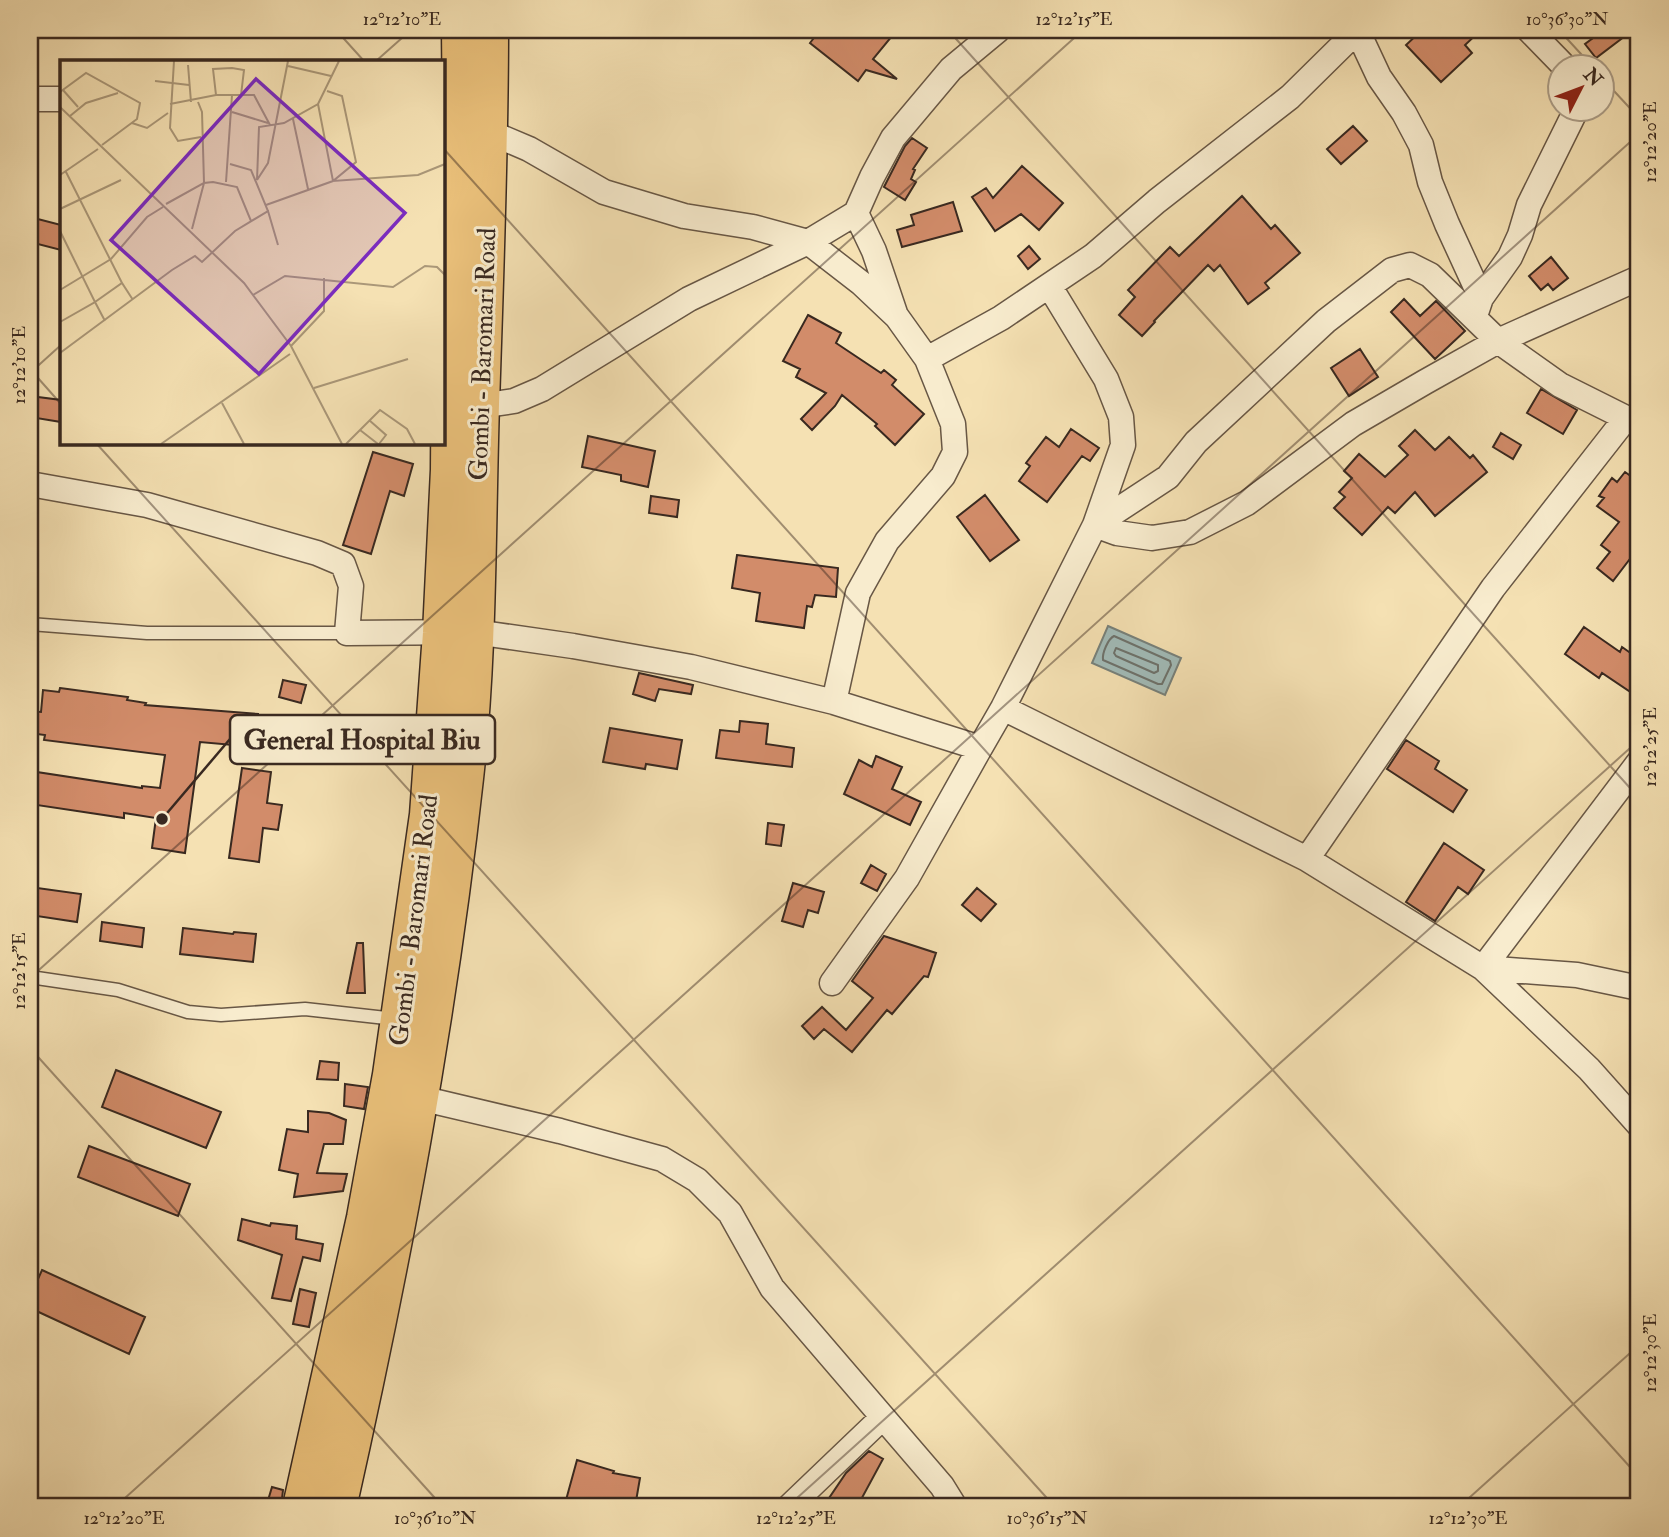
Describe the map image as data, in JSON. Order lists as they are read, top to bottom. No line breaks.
{"streets":{"main road":["Gombi - Baromari Road"]},"places":["General Hospital Biu"],"north":"top right","coordinates":["12°12'10\"E","12°12'15\"E","10°36'30\"N","12°12'20\"E","12°12'25\"E","12°12'30\"E","10°36'10\"N","10°36'15\"N"]}
